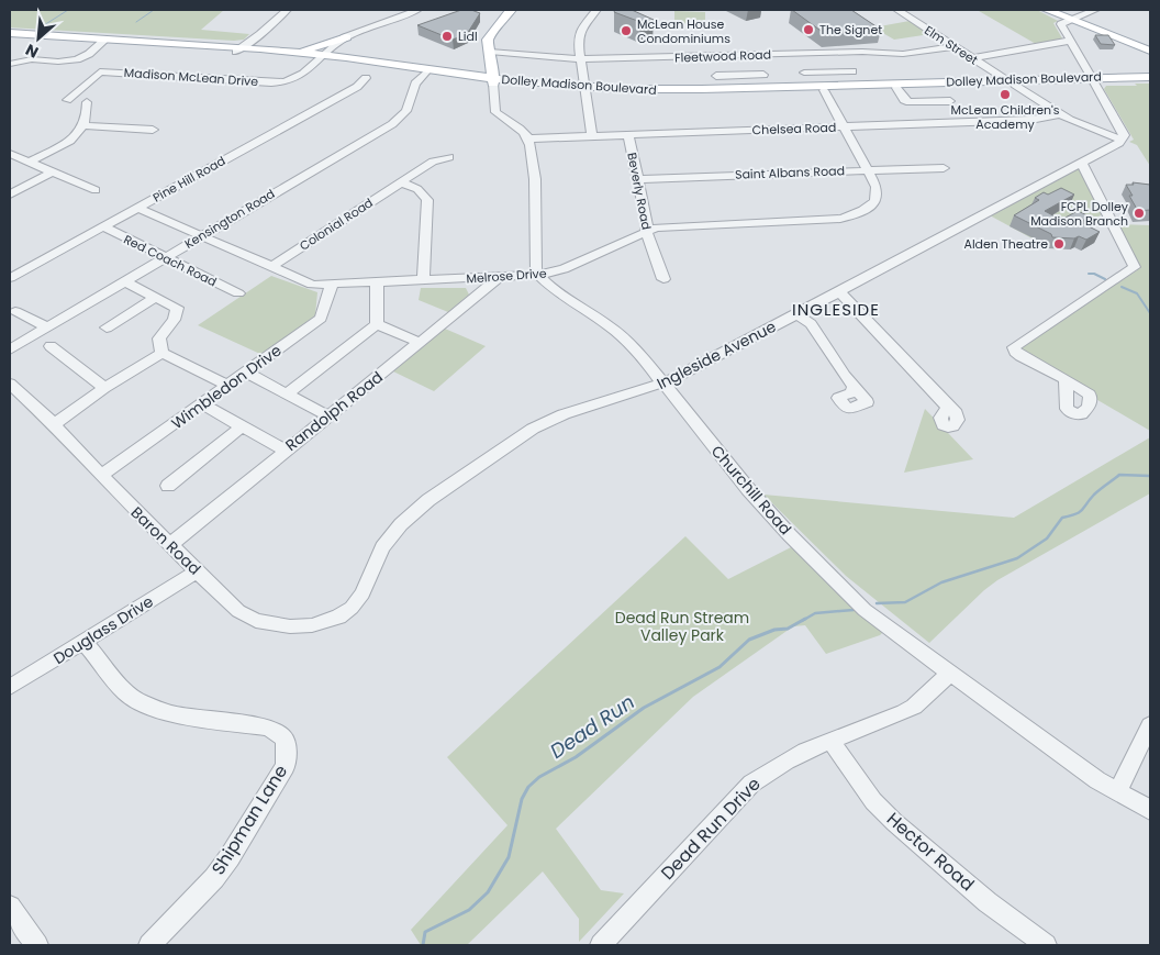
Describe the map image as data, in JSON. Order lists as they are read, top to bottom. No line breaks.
{"streets":{"main road":["Dolley Madison Boulevard"],"street":["Elm Street","Fleetwood Road","Madison McLean Drive","Chelsea Road","Saint Albans Road","Pine Hill Road","Beverly Road","Kensington Road","Colonial Road","Red Coach Road","Melrose Drive","Ingleside Avenue","Wimbledon Drive","Randolph Road","Churchill Road","Baron Road","Douglass Drive","Shipman Lane","Dead Run Drive","Hector Road"]},"crossings":[["Elm Street","Fleetwood Road"],["Elm Street","Dolley Madison Boulevard"],["Elm Street","Chelsea Road"],["Elm Street","Ingleside Avenue"],["Madison McLean Drive","Dolley Madison Boulevard"],["Dolley Madison Boulevard","Kensington Road"],["Chelsea Road","Beverly Road"],["Saint Albans Road","Beverly Road"],["Saint Albans Road","Melrose Drive"],["Pine Hill Road","Red Coach Road"],["Pine Hill Road","Melrose Drive"],["Beverly Road","Melrose Drive"],["Kensington Road","Red Coach Road"],["Kensington Road","Melrose Drive"],["Colonial Road","Melrose Drive"],["Melrose Drive","Wimbledon Drive"],["Melrose Drive","Randolph Road"],["Melrose Drive","Churchill Road"],["Ingleside Avenue","Churchill Road"],["Ingleside Avenue","Baron Road"],["Wimbledon Drive","Baron Road"],["Randolph Road","Baron Road"],["Churchill Road","Dead Run Drive"],["Baron Road","Douglass Drive"],["Douglass Drive","Shipman Lane"],["Dead Run Drive","Hector Road"]],"districts":["INGLESIDE"],"water":["Dead Run"],"parks":["Dead Run Stream Valley Park"],"places":["The Signet","McLean House Condominiums","Lidl","McLean Children's Academy","FCPL Dolley Madison Branch","Alden Theatre"],"north":"bottom left"}
